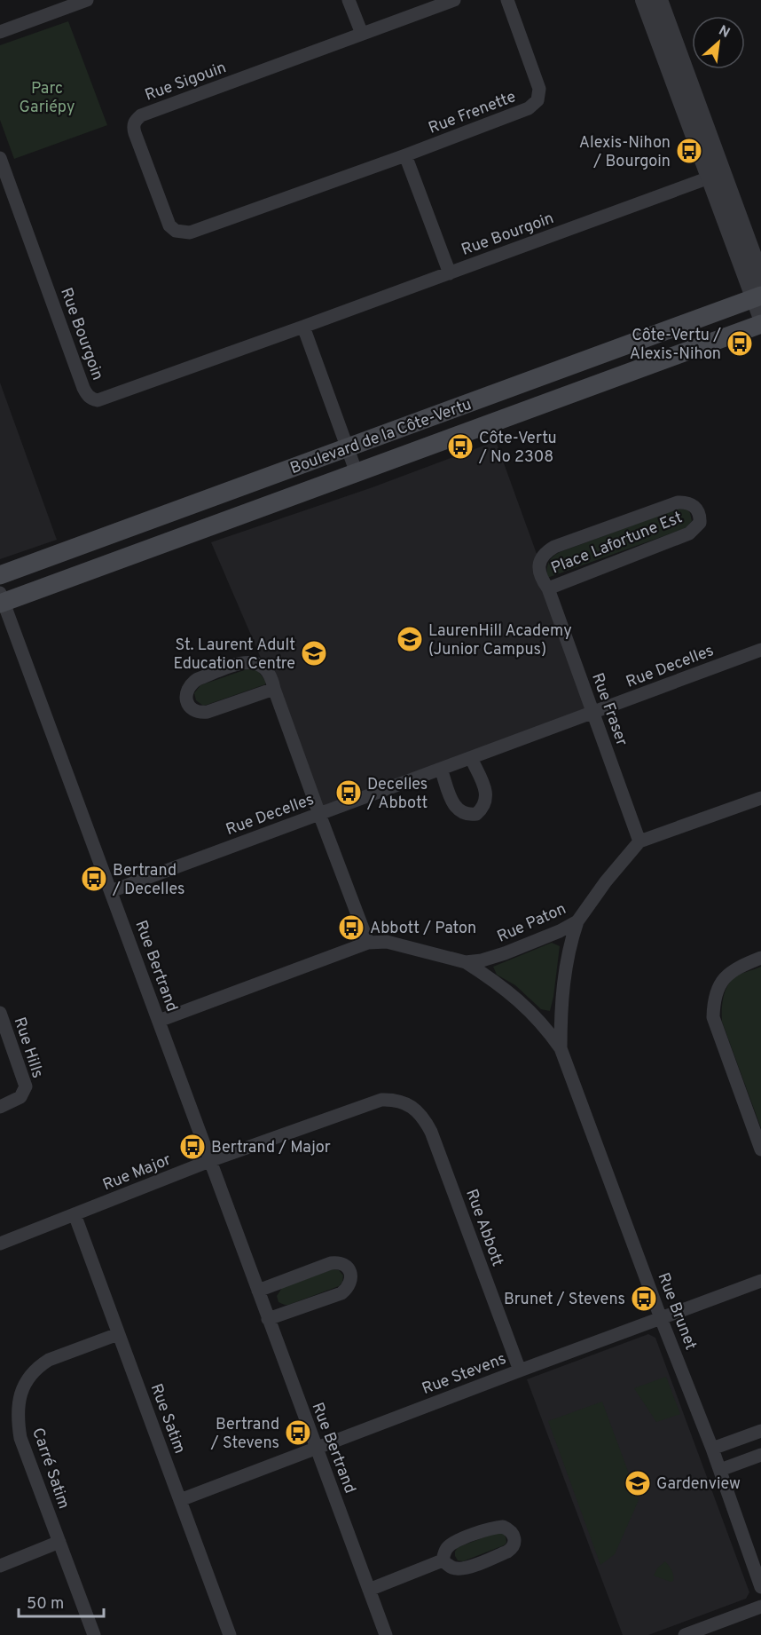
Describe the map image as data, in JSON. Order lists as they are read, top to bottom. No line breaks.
{"streets":{"main road":["Boulevard de la Côte-Vertu"],"street":["Rue Sigouin","Rue Frenette","Rue Bourgoin","Place Lafortune Est","Rue Decelles","Rue Fraser","Rue Paton","Rue Bertrand","Rue Hills","Rue Major","Rue Abbott","Rue Brunet","Rue Stevens","Rue Satim","Carré Satim"]},"crossings":[["Rue Sigouin","Rue Frenette"],["Boulevard de la Côte-Vertu","Rue Bertrand"],["Place Lafortune Est","Rue Fraser"],["Rue Decelles","Rue Fraser"],["Rue Decelles","Rue Bertrand"],["Rue Fraser","Rue Paton"],["Rue Paton","Rue Bertrand"],["Rue Paton","Rue Brunet"],["Rue Bertrand","Rue Major"],["Rue Bertrand","Rue Stevens"],["Rue Major","Rue Abbott"],["Rue Major","Rue Satim"],["Rue Abbott","Rue Stevens"],["Rue Brunet","Rue Stevens"],["Rue Stevens","Rue Satim"],["Rue Satim","Carré Satim"]],"parks":["Parc Gariépy"],"places":{"bus stop":["Alexis-Nihon / Bourgoin","Côte-Vertu / Alexis-Nihon","Côte-Vertu / No 2308","Decelles / Abbott","Bertrand / Decelles","Abbott / Paton","Bertrand / Major","Brunet / Stevens","Bertrand / Stevens"],"school or university":["LaurenHill Academy (Junior Campus)","St. Laurent Adult Education Centre","Gardenview"]},"scale_bar":"50 m","north":"top right"}
